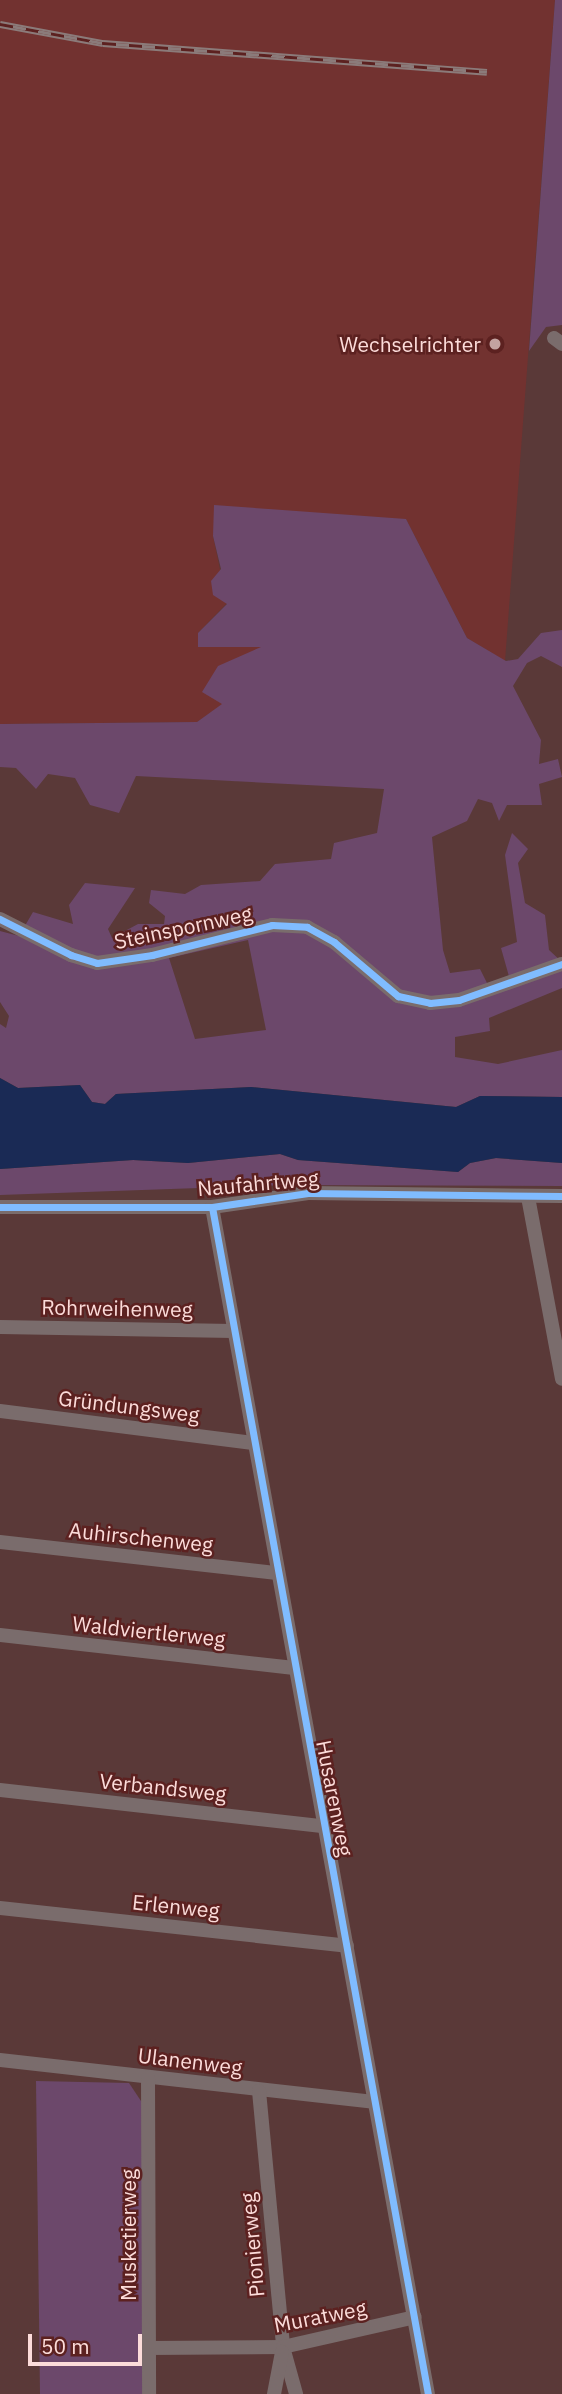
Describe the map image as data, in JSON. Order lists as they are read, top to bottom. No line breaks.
{"streets":{"street":["Steinspornweg","Naufahrtweg","Rohrweihenweg","Gründungsweg","Auhirschenweg","Waldviertlerweg","Verbandsweg","Husarenweg","Erlenweg","Ulanenweg","Musketierweg","Pionierweg","Muratweg"]},"crossings":[["Naufahrtweg","Husarenweg"],["Rohrweihenweg","Husarenweg"],["Gründungsweg","Husarenweg"],["Auhirschenweg","Husarenweg"],["Waldviertlerweg","Husarenweg"],["Verbandsweg","Husarenweg"],["Husarenweg","Erlenweg"],["Husarenweg","Ulanenweg"],["Husarenweg","Muratweg"],["Ulanenweg","Musketierweg"],["Ulanenweg","Pionierweg"],["Musketierweg","Muratweg"],["Pionierweg","Muratweg"]],"places":["Wechselrichter"],"scale_bar":"50 m"}
